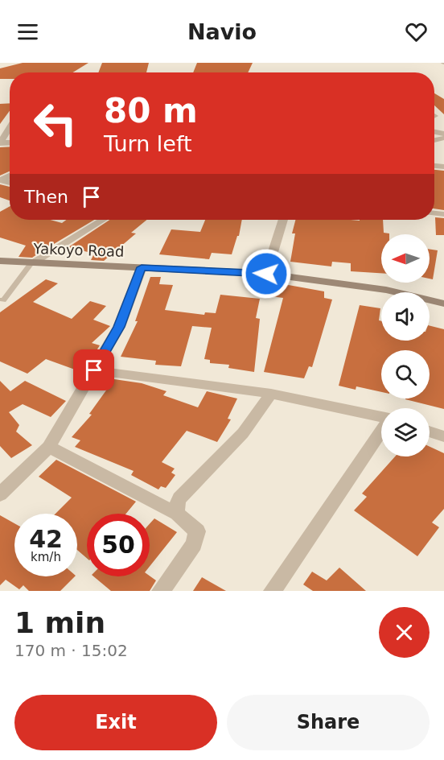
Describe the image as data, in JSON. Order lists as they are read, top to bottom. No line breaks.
{"streets":{"main road":["Yakoyo Road"]},"north":"left","page":{"header":"Navio","turn":["80 m","Turn left"],"then":"Then","speed":"42 km/h","limit":"50","heading":["1 min","170 m · 15:02"],"buttons":["Exit","Share"]}}
